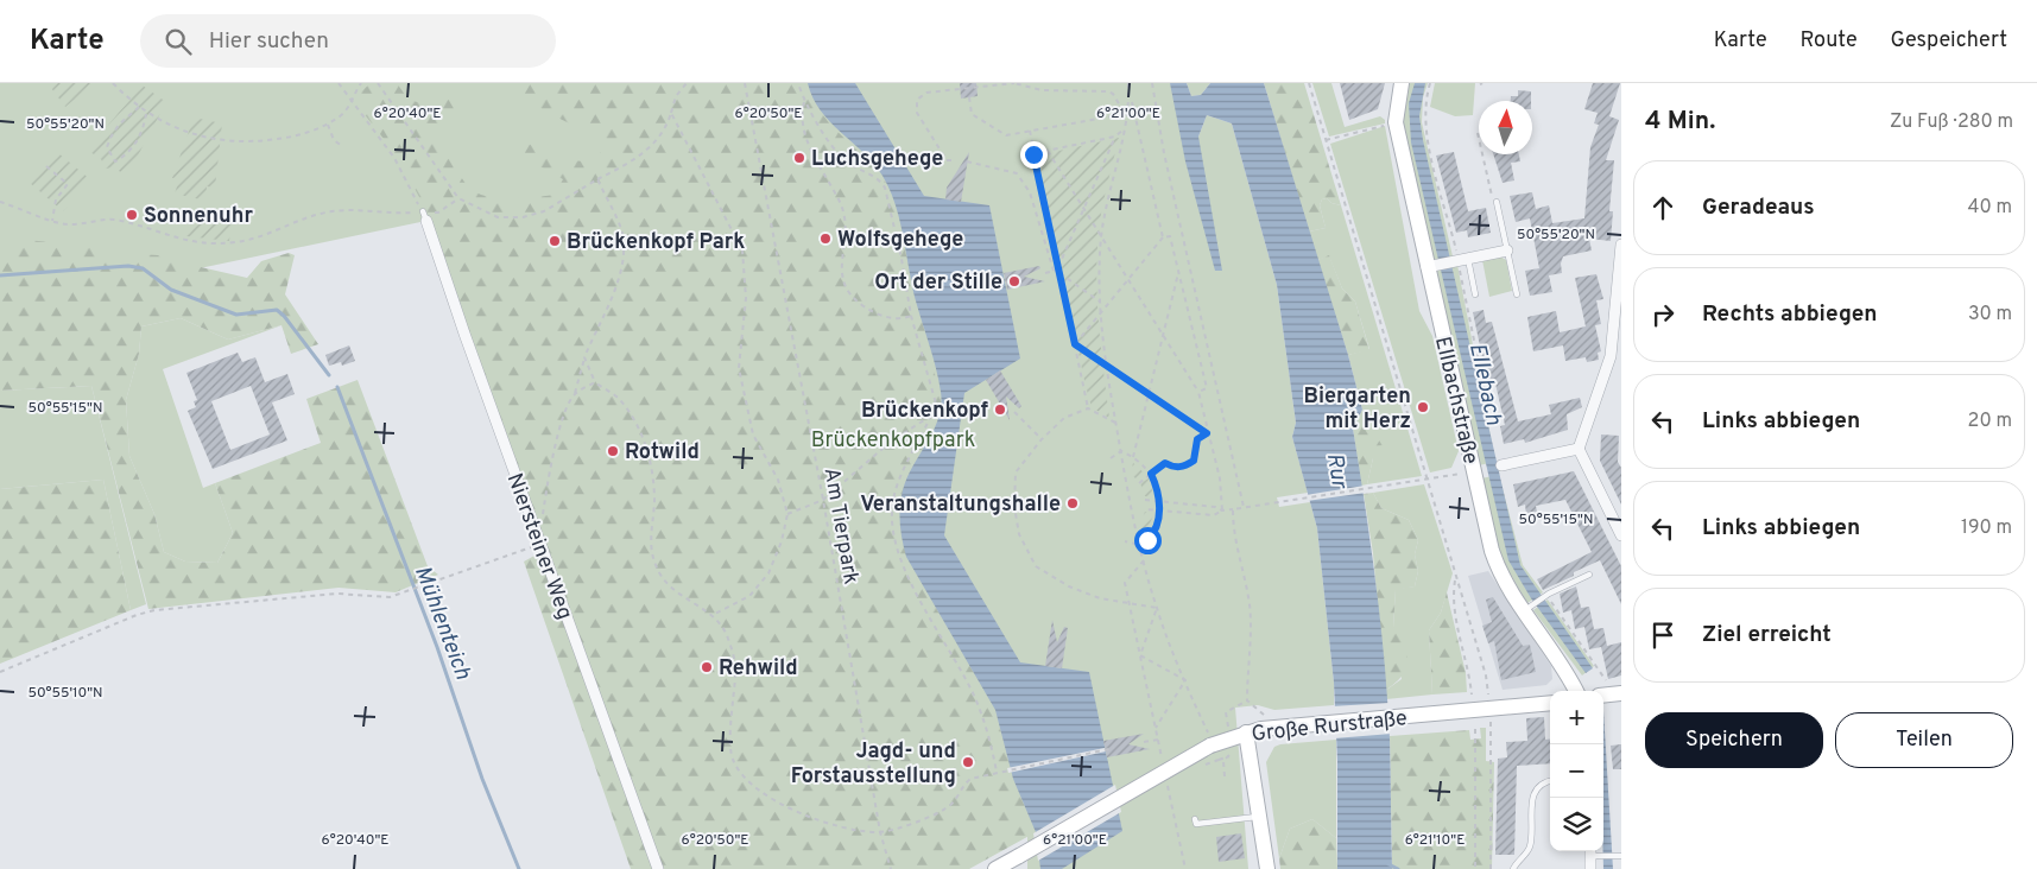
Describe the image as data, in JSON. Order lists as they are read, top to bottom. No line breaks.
{"streets":{"main road":["Ellbachstraße","Große Rurstraße"],"street":["Niersteiner Weg"],"path":["Am Tierpark"]},"water":["Ellebach","Rur","Mühlenteich"],"parks":["Brückenkopfpark"],"places":["Luchsgehege","Sonnenuhr","Wolfsgehege","Brückenkopf Park","Ort der Stille","Biergarten mit Herz","Brückenkopf","Rotwild","Veranstaltungshalle","Rehwild","Jagd- und Forstausstellung"],"north":"top","page":{"header":"Karte","search":"Hier suchen","nav":["Karte","Route","Gespeichert"],"heading":["4 Min.","Zu Fuß · 280 m"],"list":[["Geradeaus","40 m"],["Rechts abbiegen","30 m"],["Links abbiegen","20 m"],["Links abbiegen","190 m"],"Ziel erreicht"],"map_buttons":["+","−"],"buttons":["Speichern","Teilen"]},"coordinates":["6°20'40\"E","6°20'50\"E","6°21'00\"E","50°55'20\"N","50°55'15\"N","50°55'10\"N","6°21'10\"E"]}
